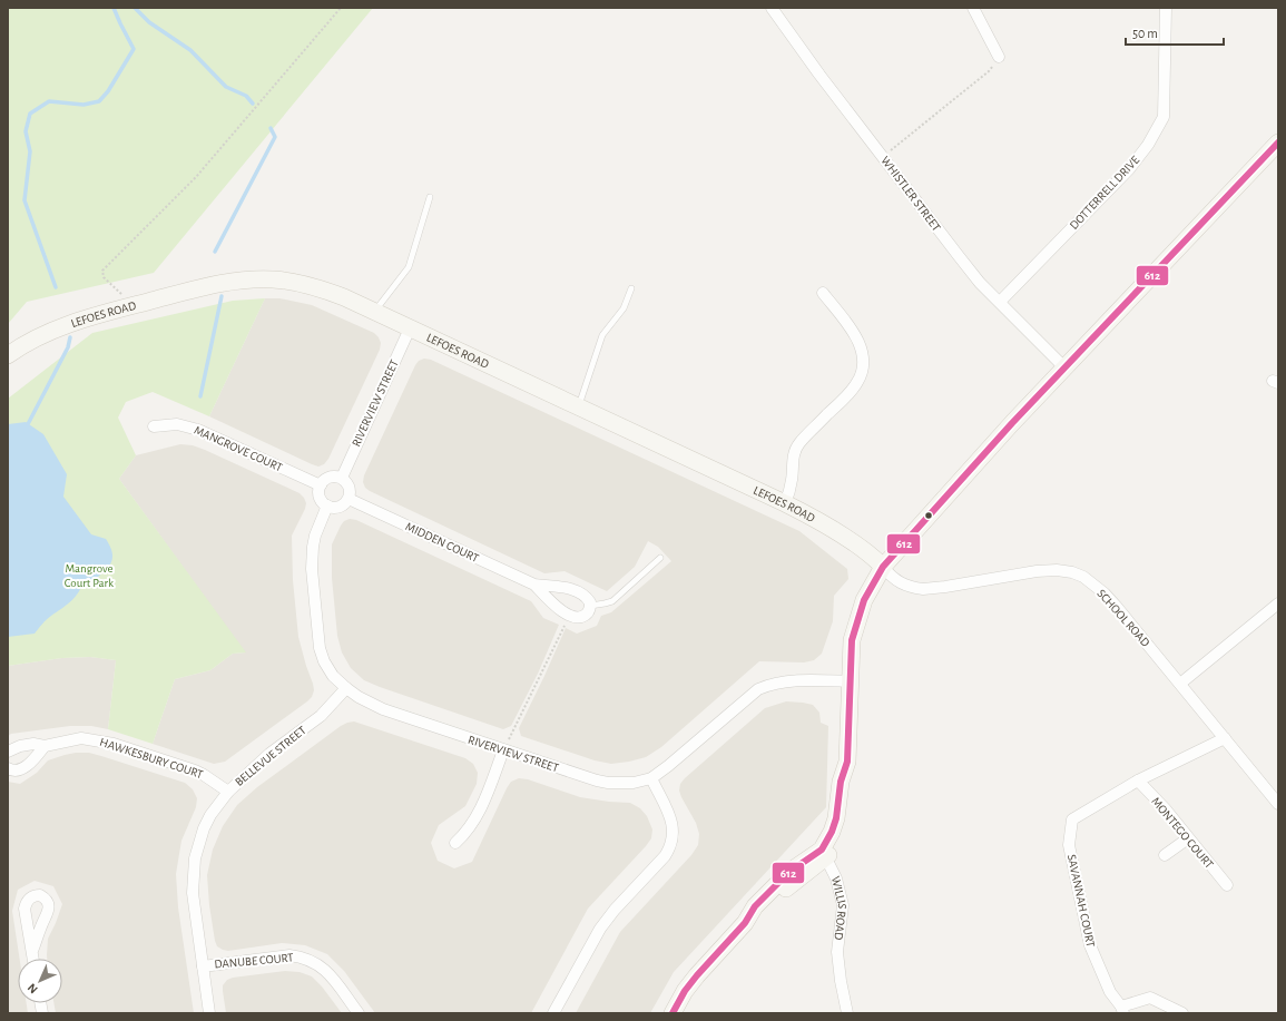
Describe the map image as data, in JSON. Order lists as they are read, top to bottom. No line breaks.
{"streets":{"main road":["LEFOES ROAD"],"street":["DOTTERRELL DRIVE","WHISTLER STREET","RIVERVIEW STREET","MANGROVE COURT","MIDDEN COURT","SCHOOL ROAD","BELLEVUE STREET","HAWKESBURY COURT","MONTEGO COURT","SAVANNAH COURT","WILLIS ROAD","DANUBE COURT"]},"crossings":[["DOTTERRELL DRIVE","WHISTLER STREET"],["LEFOES ROAD","RIVERVIEW STREET"],["LEFOES ROAD","SCHOOL ROAD"],["RIVERVIEW STREET","MANGROVE COURT"],["RIVERVIEW STREET","MIDDEN COURT"],["RIVERVIEW STREET","BELLEVUE STREET"],["MANGROVE COURT","MIDDEN COURT"],["SCHOOL ROAD","SAVANNAH COURT"],["BELLEVUE STREET","HAWKESBURY COURT"],["BELLEVUE STREET","DANUBE COURT"],["MONTEGO COURT","SAVANNAH COURT"]],"parks":["Mangrove Court Park"],"lines":["transit line 612"],"scale_bar":"50 m","north":"bottom left"}
